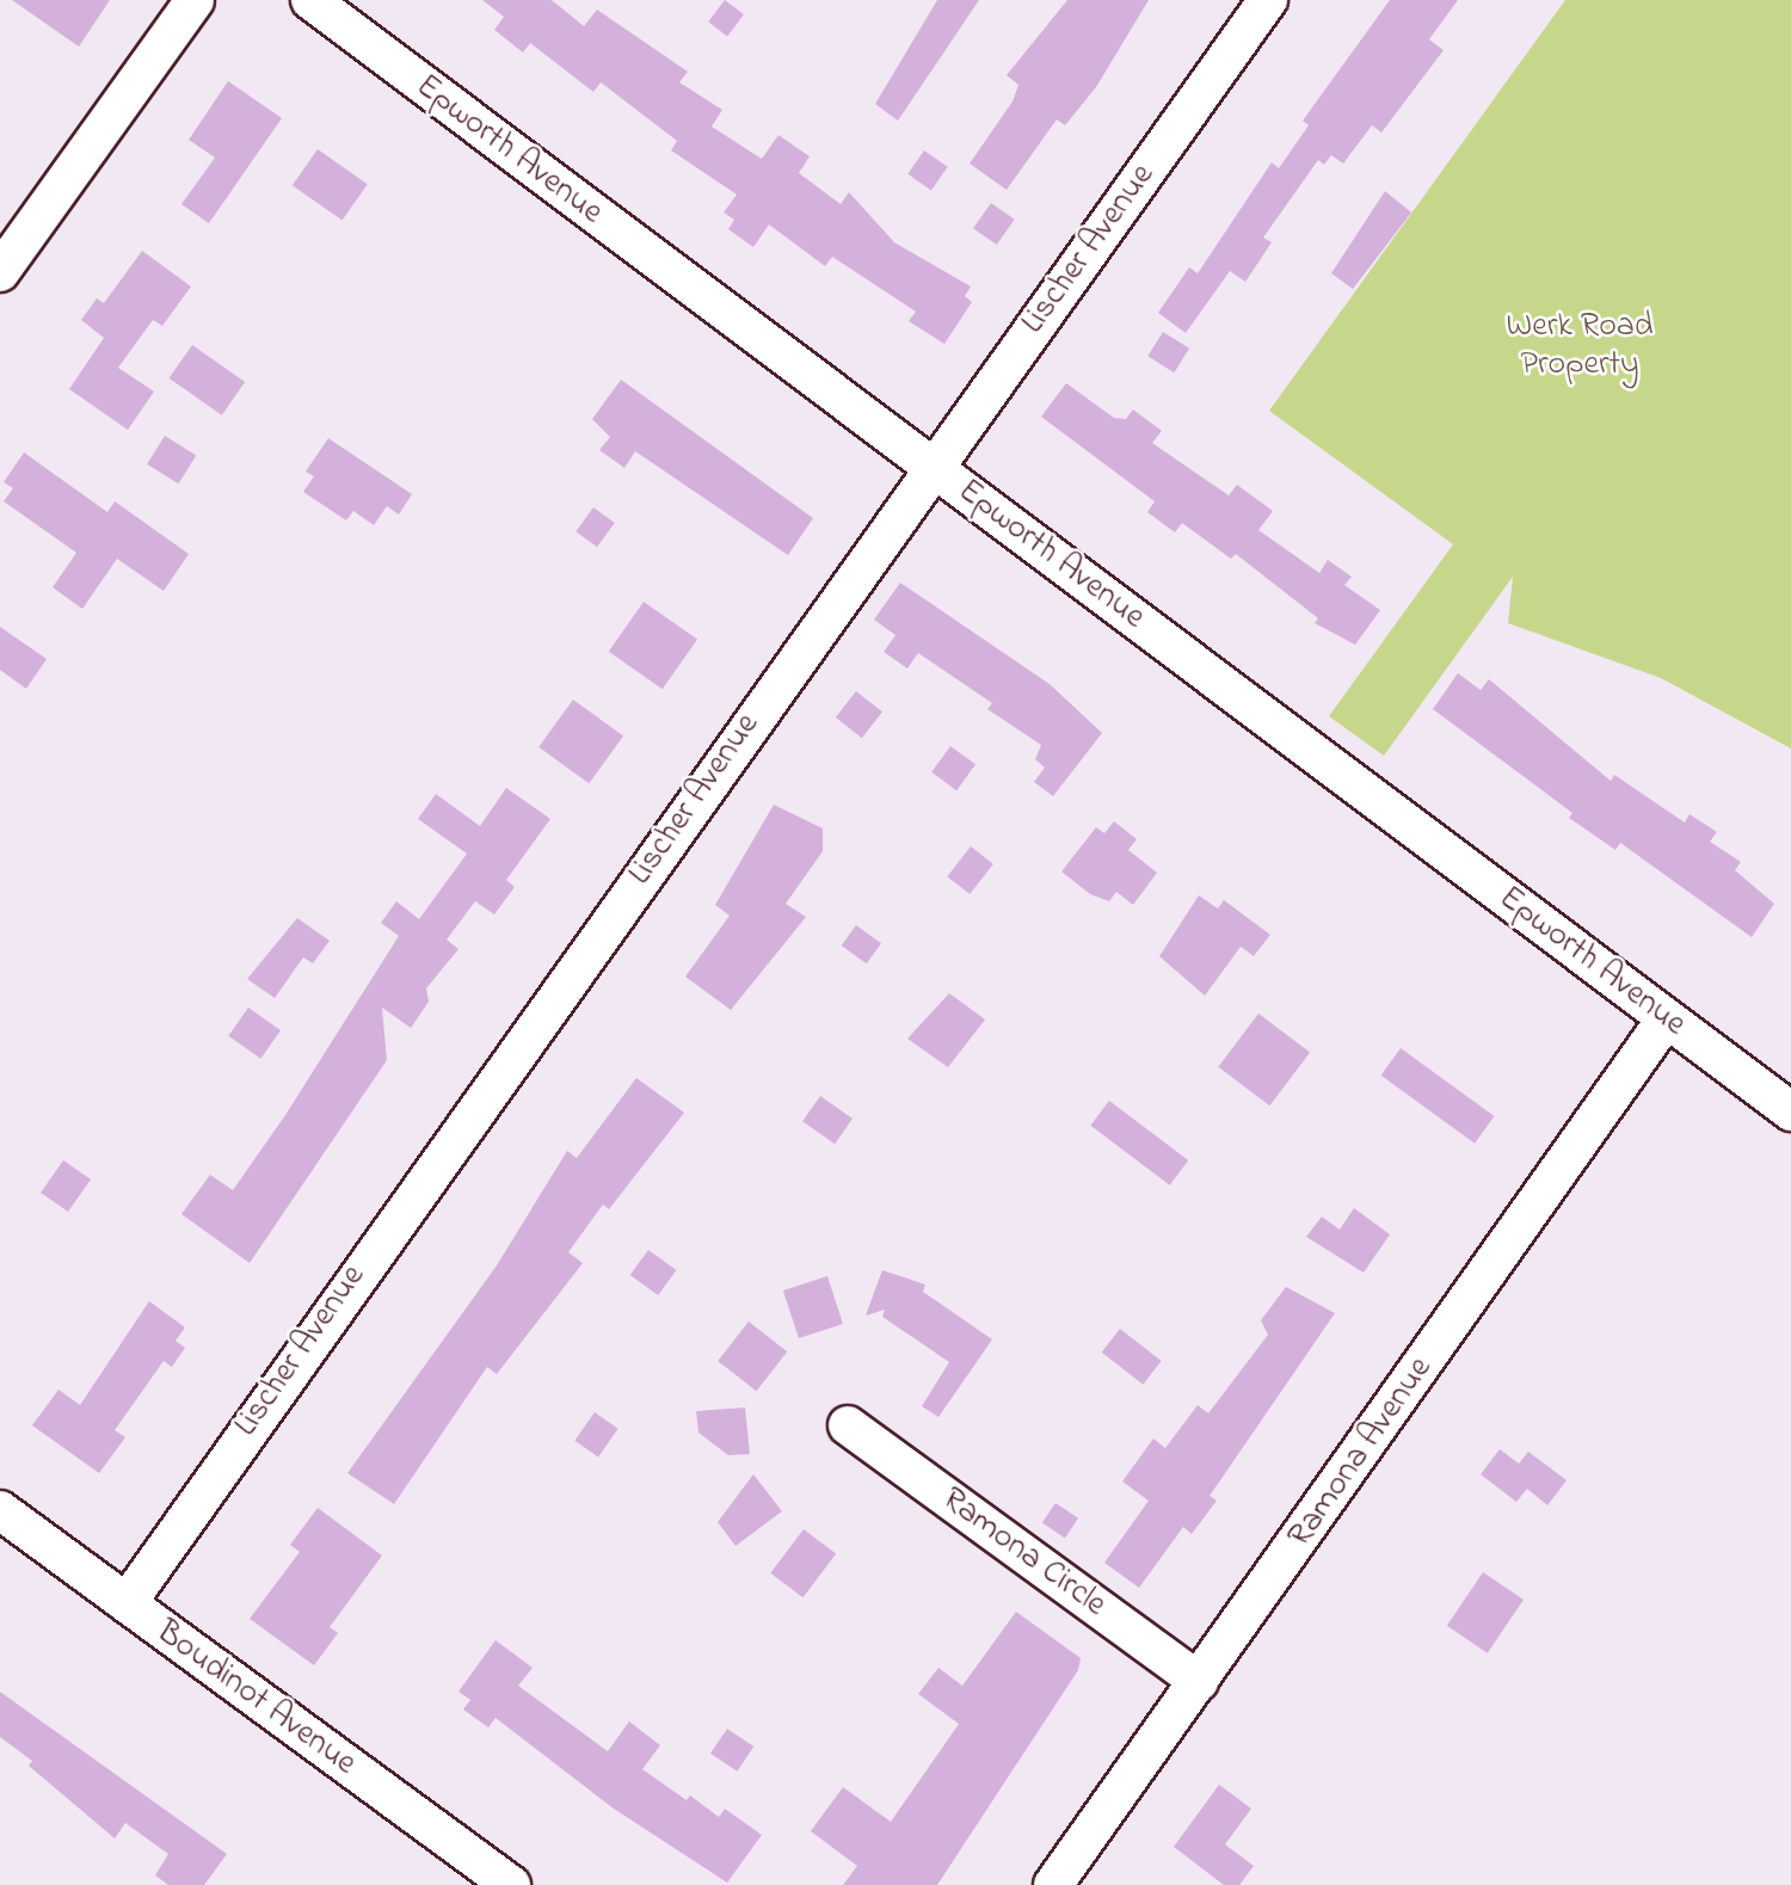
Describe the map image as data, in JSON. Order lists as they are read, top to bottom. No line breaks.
{"streets":{"street":["Epworth Avenue","Lischer Avenue","Ramona Avenue","Ramona Circle","Boudinot Avenue"]},"crossings":[["Epworth Avenue","Lischer Avenue"],["Epworth Avenue","Ramona Avenue"],["Lischer Avenue","Boudinot Avenue"],["Ramona Avenue","Ramona Circle"]],"parks":["Werk Road Property"]}
